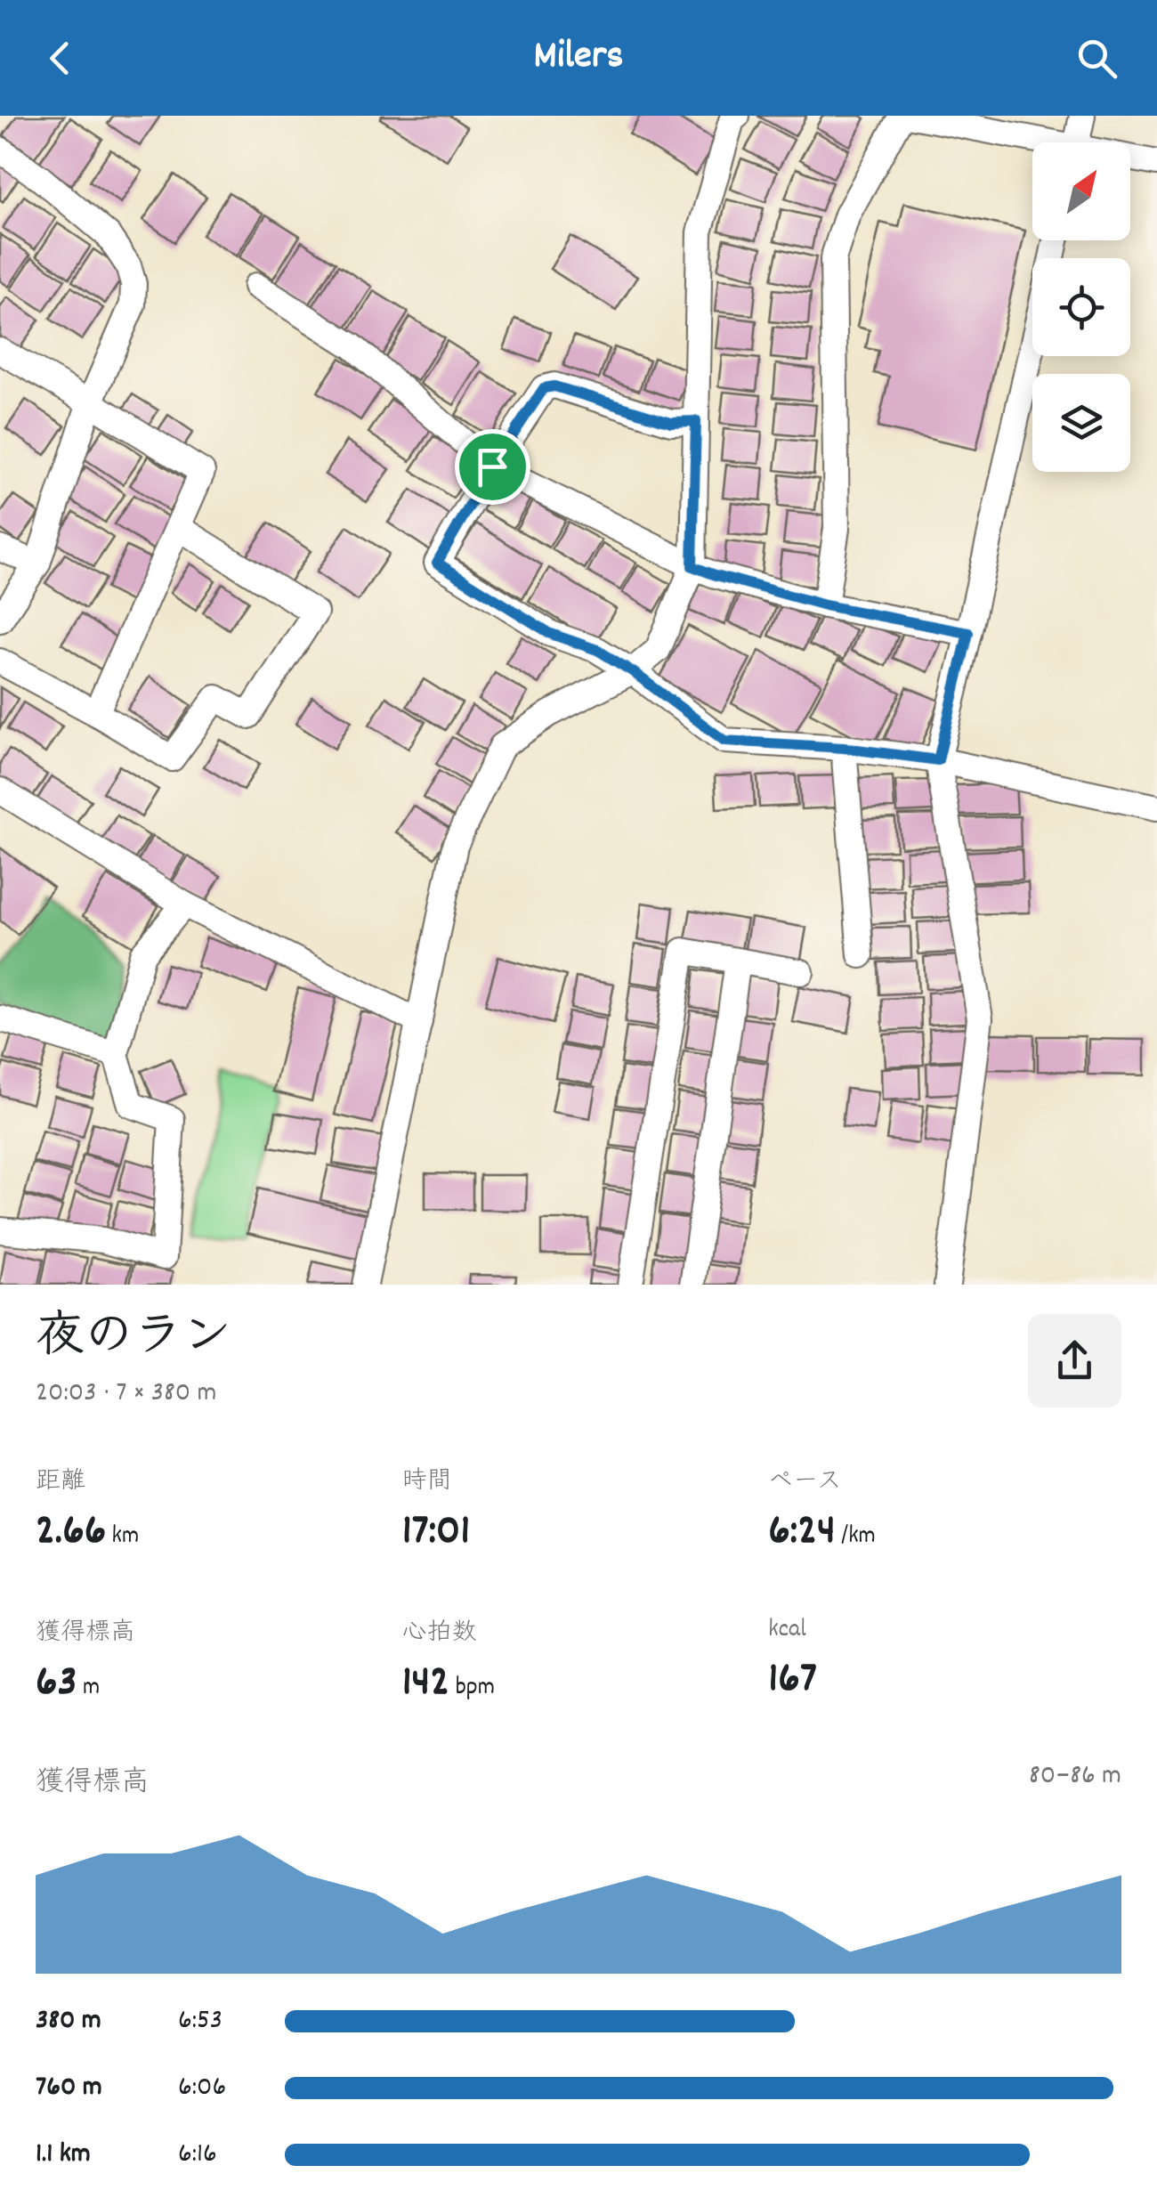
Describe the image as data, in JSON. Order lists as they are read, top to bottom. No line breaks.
{"north":"top right","page":{"header":"Milers","heading":["夜のラン","20:03 · 7 × 380 m"],"stats":[["距離","2.66 km"],["時間","17:01"],["ペース","6:24 /km"],["獲得標高","63 m"],["心拍数","142 bpm"],["kcal","167"]],"chart":["獲得標高","80–86 m"],"list":[{"name":"380 m","note":"6:53"},{"name":"760 m","note":"6:06"},{"name":"1.1 km","note":"6:16"}]}}
